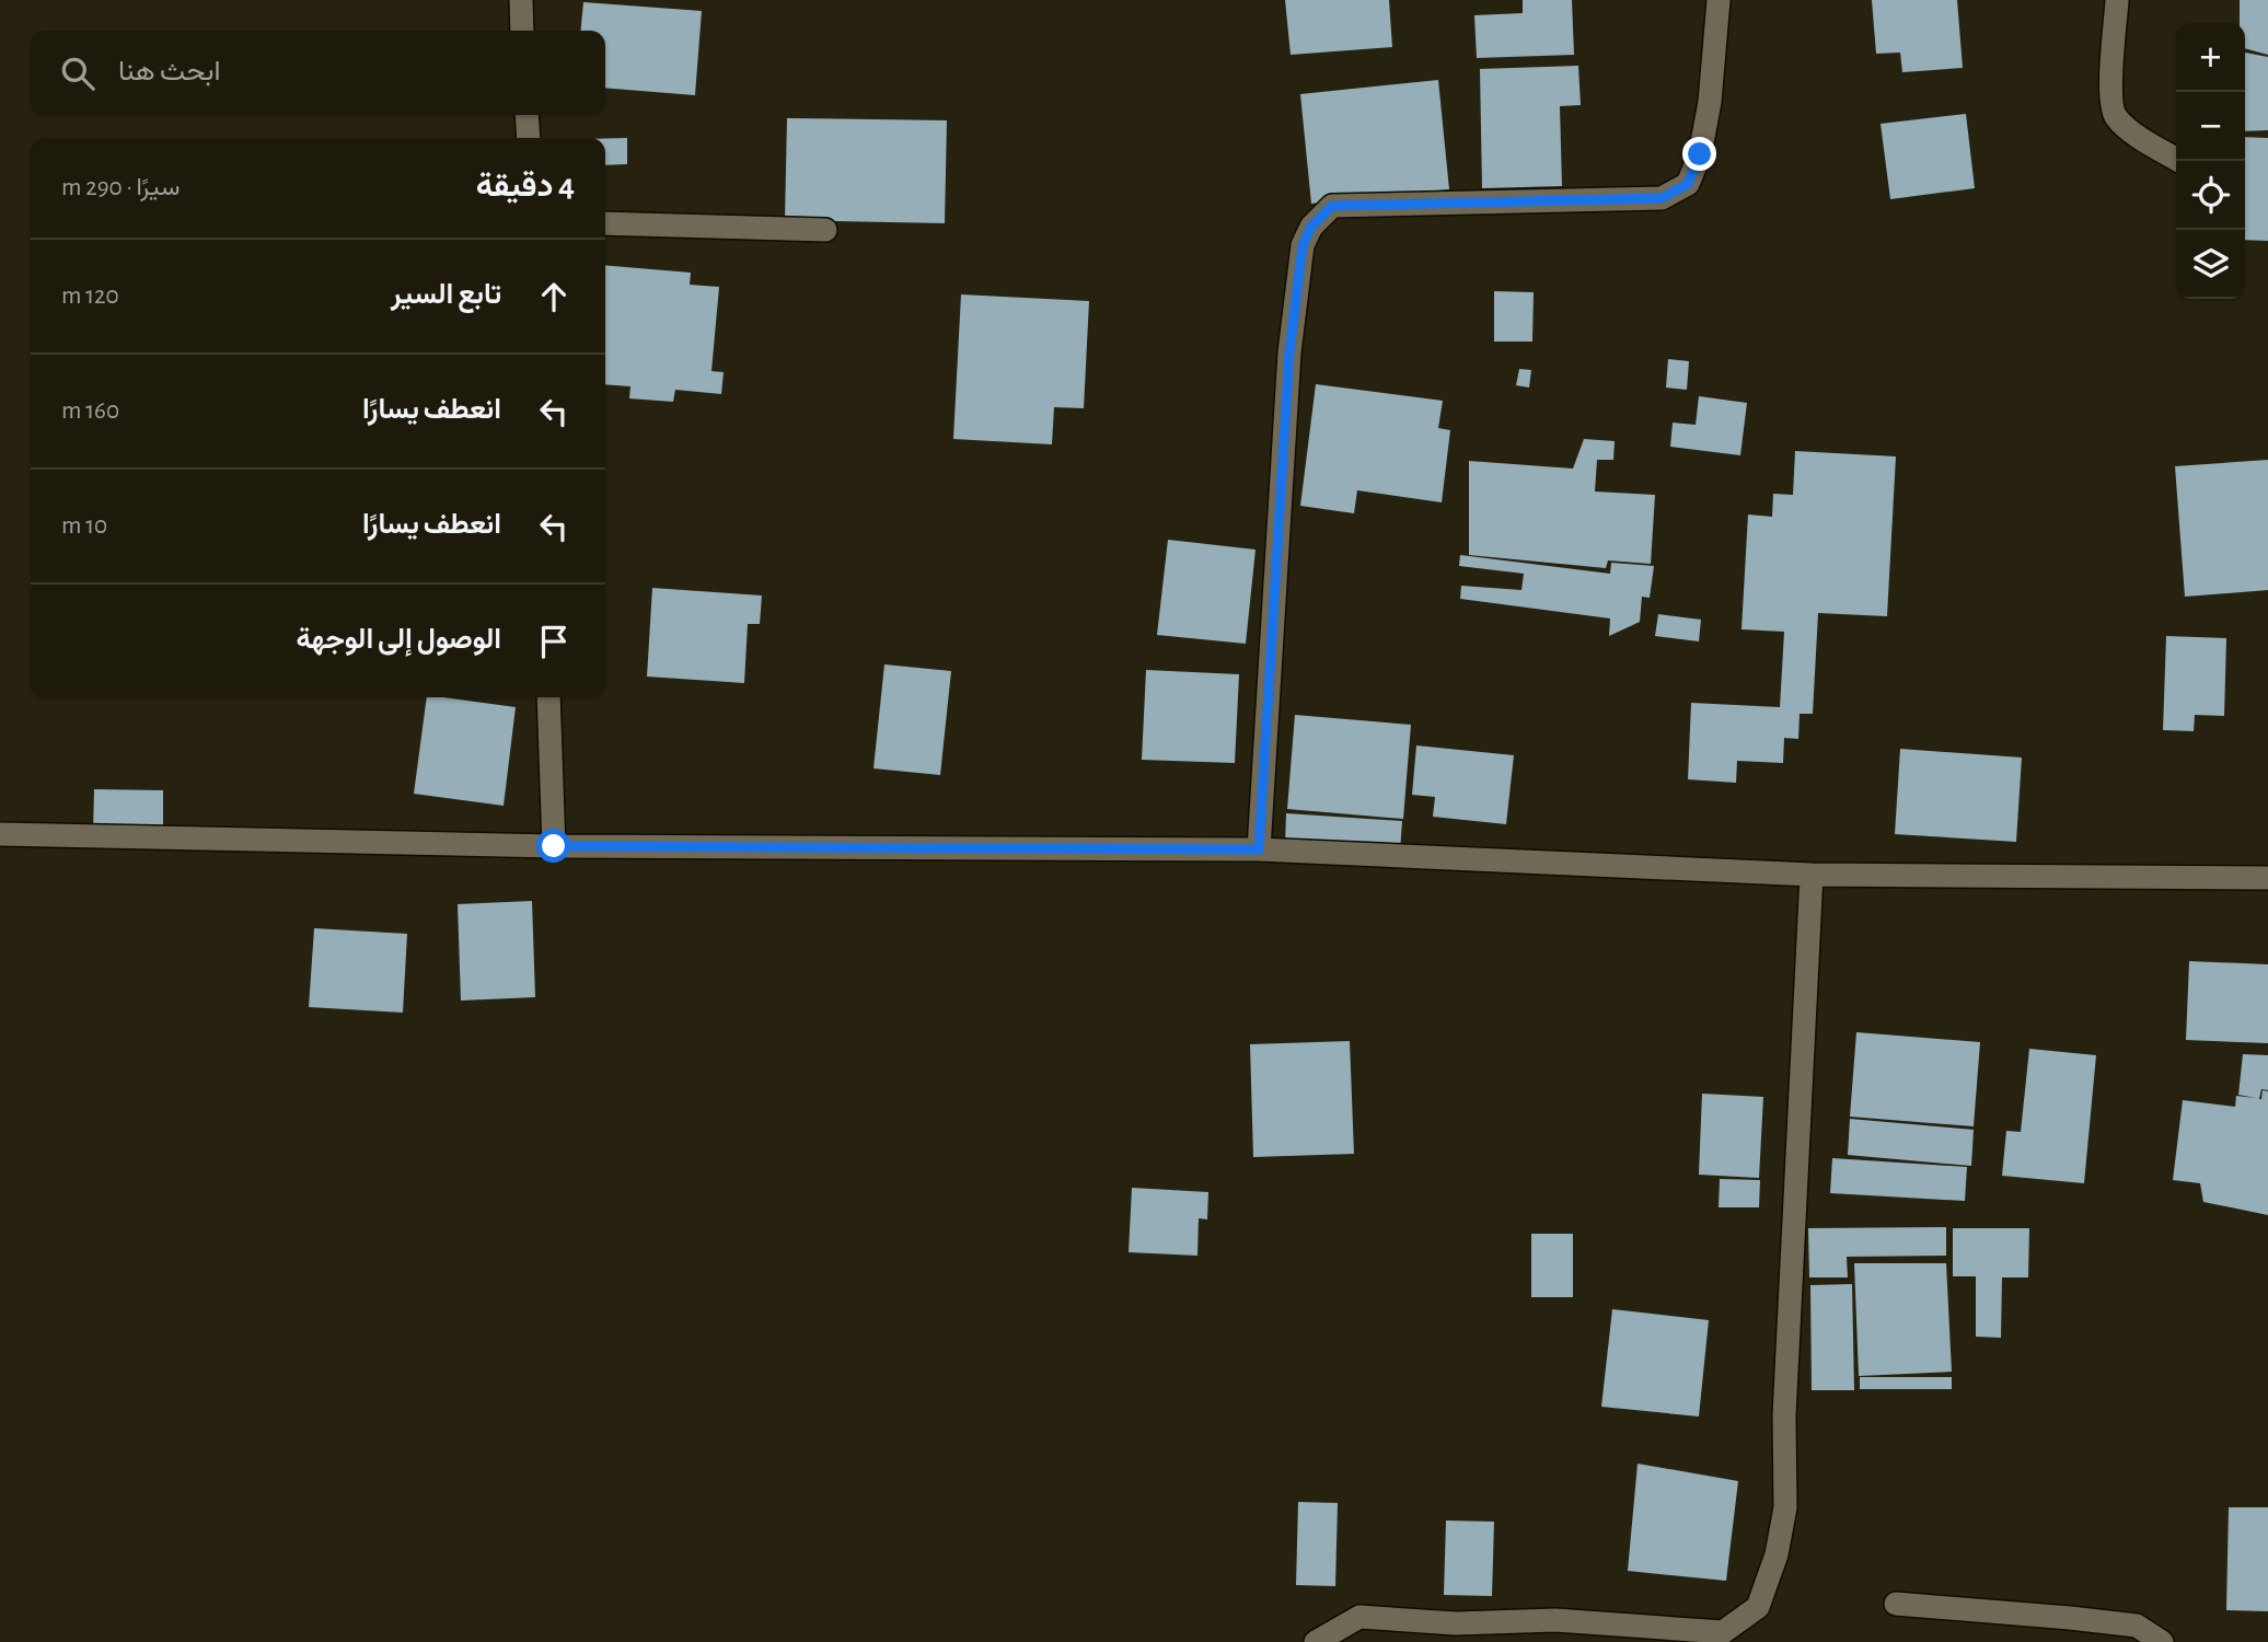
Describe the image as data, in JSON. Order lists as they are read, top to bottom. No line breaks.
{"page":{"map_buttons":["+","−"],"search":"ابحث هنا","heading":["4 دقيقة","سيرًا · 290 m"],"list":[["تابع السير","120 m"],["انعطف يسارًا","160 m"],["انعطف يسارًا","10 m"],"الوصول إلى الوجهة"]}}
